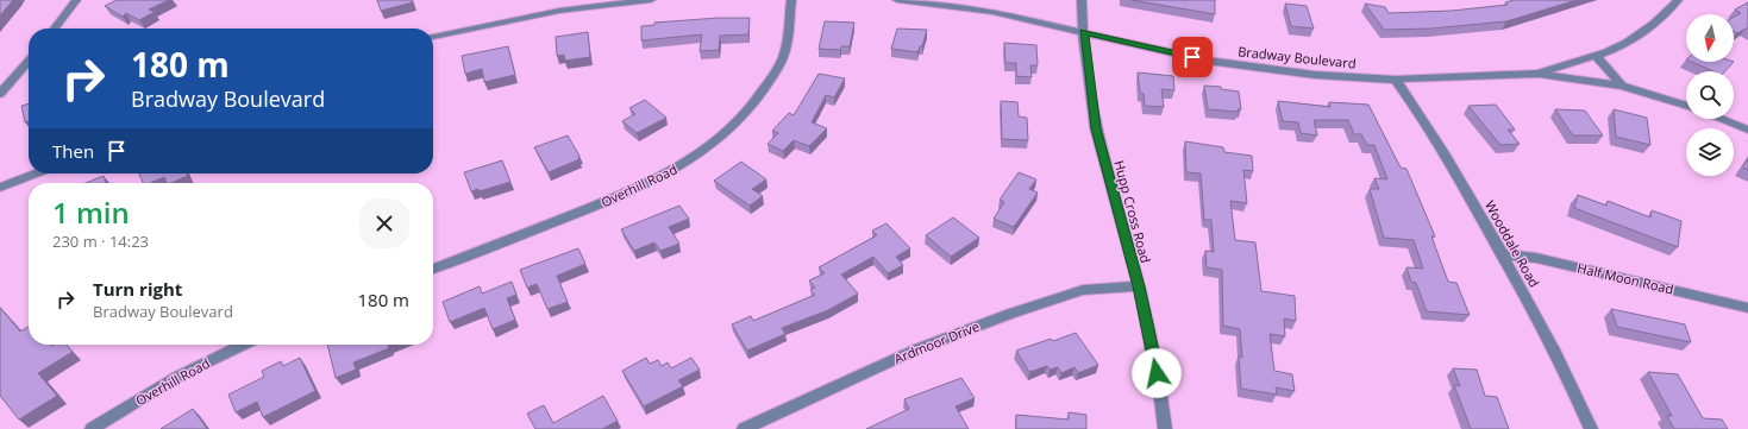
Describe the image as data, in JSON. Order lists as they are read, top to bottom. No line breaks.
{"streets":{"street":["Bradway Boulevard","Overhill Road","Hupp Cross Road","Wooddale Road","Half Moon Road","Ardmoor Drive"]},"crossings":[["Bradway Boulevard","Hupp Cross Road"],["Bradway Boulevard","Wooddale Road"],["Hupp Cross Road","Ardmoor Drive"],["Wooddale Road","Half Moon Road"]],"north":"bottom","page":{"turn":["180 m","Bradway Boulevard"],"then":"Then","heading":["1 min","230 m · 14:23"],"list":[{"name":"Turn right","note":"Bradway Boulevard","value":"180 m"}]}}
